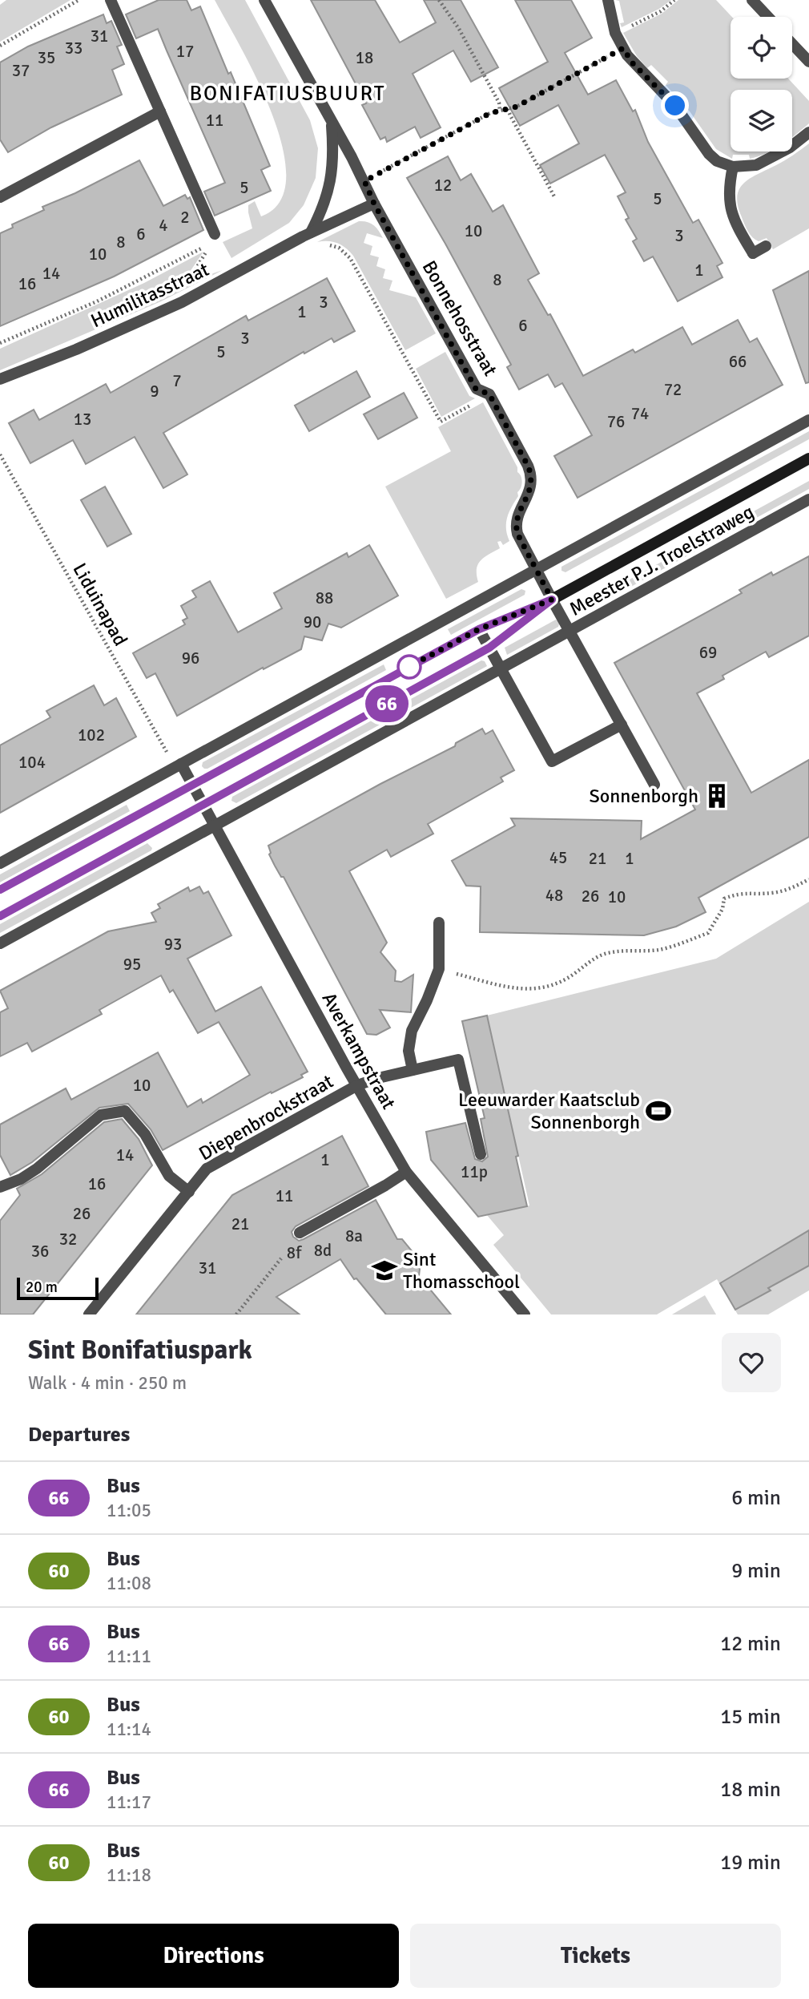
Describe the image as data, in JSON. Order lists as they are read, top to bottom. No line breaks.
{"streets":{"main road":["Meester P.J. Troelstraweg"],"street":["Humilitasstraat","Bonnehosstraat","Averkampstraat","Diepenbrockstraat"],"path":["Liduinapad"]},"crossings":[["Bonnehosstraat","Meester P.J. Troelstraweg"],["Meester P.J. Troelstraweg","Averkampstraat"],["Averkampstraat","Diepenbrockstraat"]],"districts":["BONIFATIUSBUURT"],"places":{"building":["Sonnenborgh"],"sports":["Leeuwarder Kaatsclub Sonnenborgh"],"school or university":["Sint Thomasschool"]},"lines":["bus line 66"],"house_numbers":["31","33","17","35","18","37","11","12","5","5","2","4","10","6","3","8","10","1","14","8","16","3","1","6","3","5","66","7","72","9","74","13","76","88","90","69","96","102","104","45","21","1","48","26","10","93","95","10","14","1","11p","16","11","26","21","8a","32","8d","36","8f","31"],"scale_bar":"20 m","page":{"on_map":"66","scale":"20 m","heading":[["Sint Bonifatiuspark","Walk · 4 min · 250 m"],"Departures"],"list":[{"mark":"66","name":"Bus","note":"11:05","value":"6 min"},{"mark":"60","name":"Bus","note":"11:08","value":"9 min"},{"mark":"66","name":"Bus","note":"11:11","value":"12 min"},{"mark":"60","name":"Bus","note":"11:14","value":"15 min"},{"mark":"66","name":"Bus","note":"11:17","value":"18 min"},{"mark":"60","name":"Bus","note":"11:18","value":"19 min"}],"buttons":["Directions","Tickets"]}}
